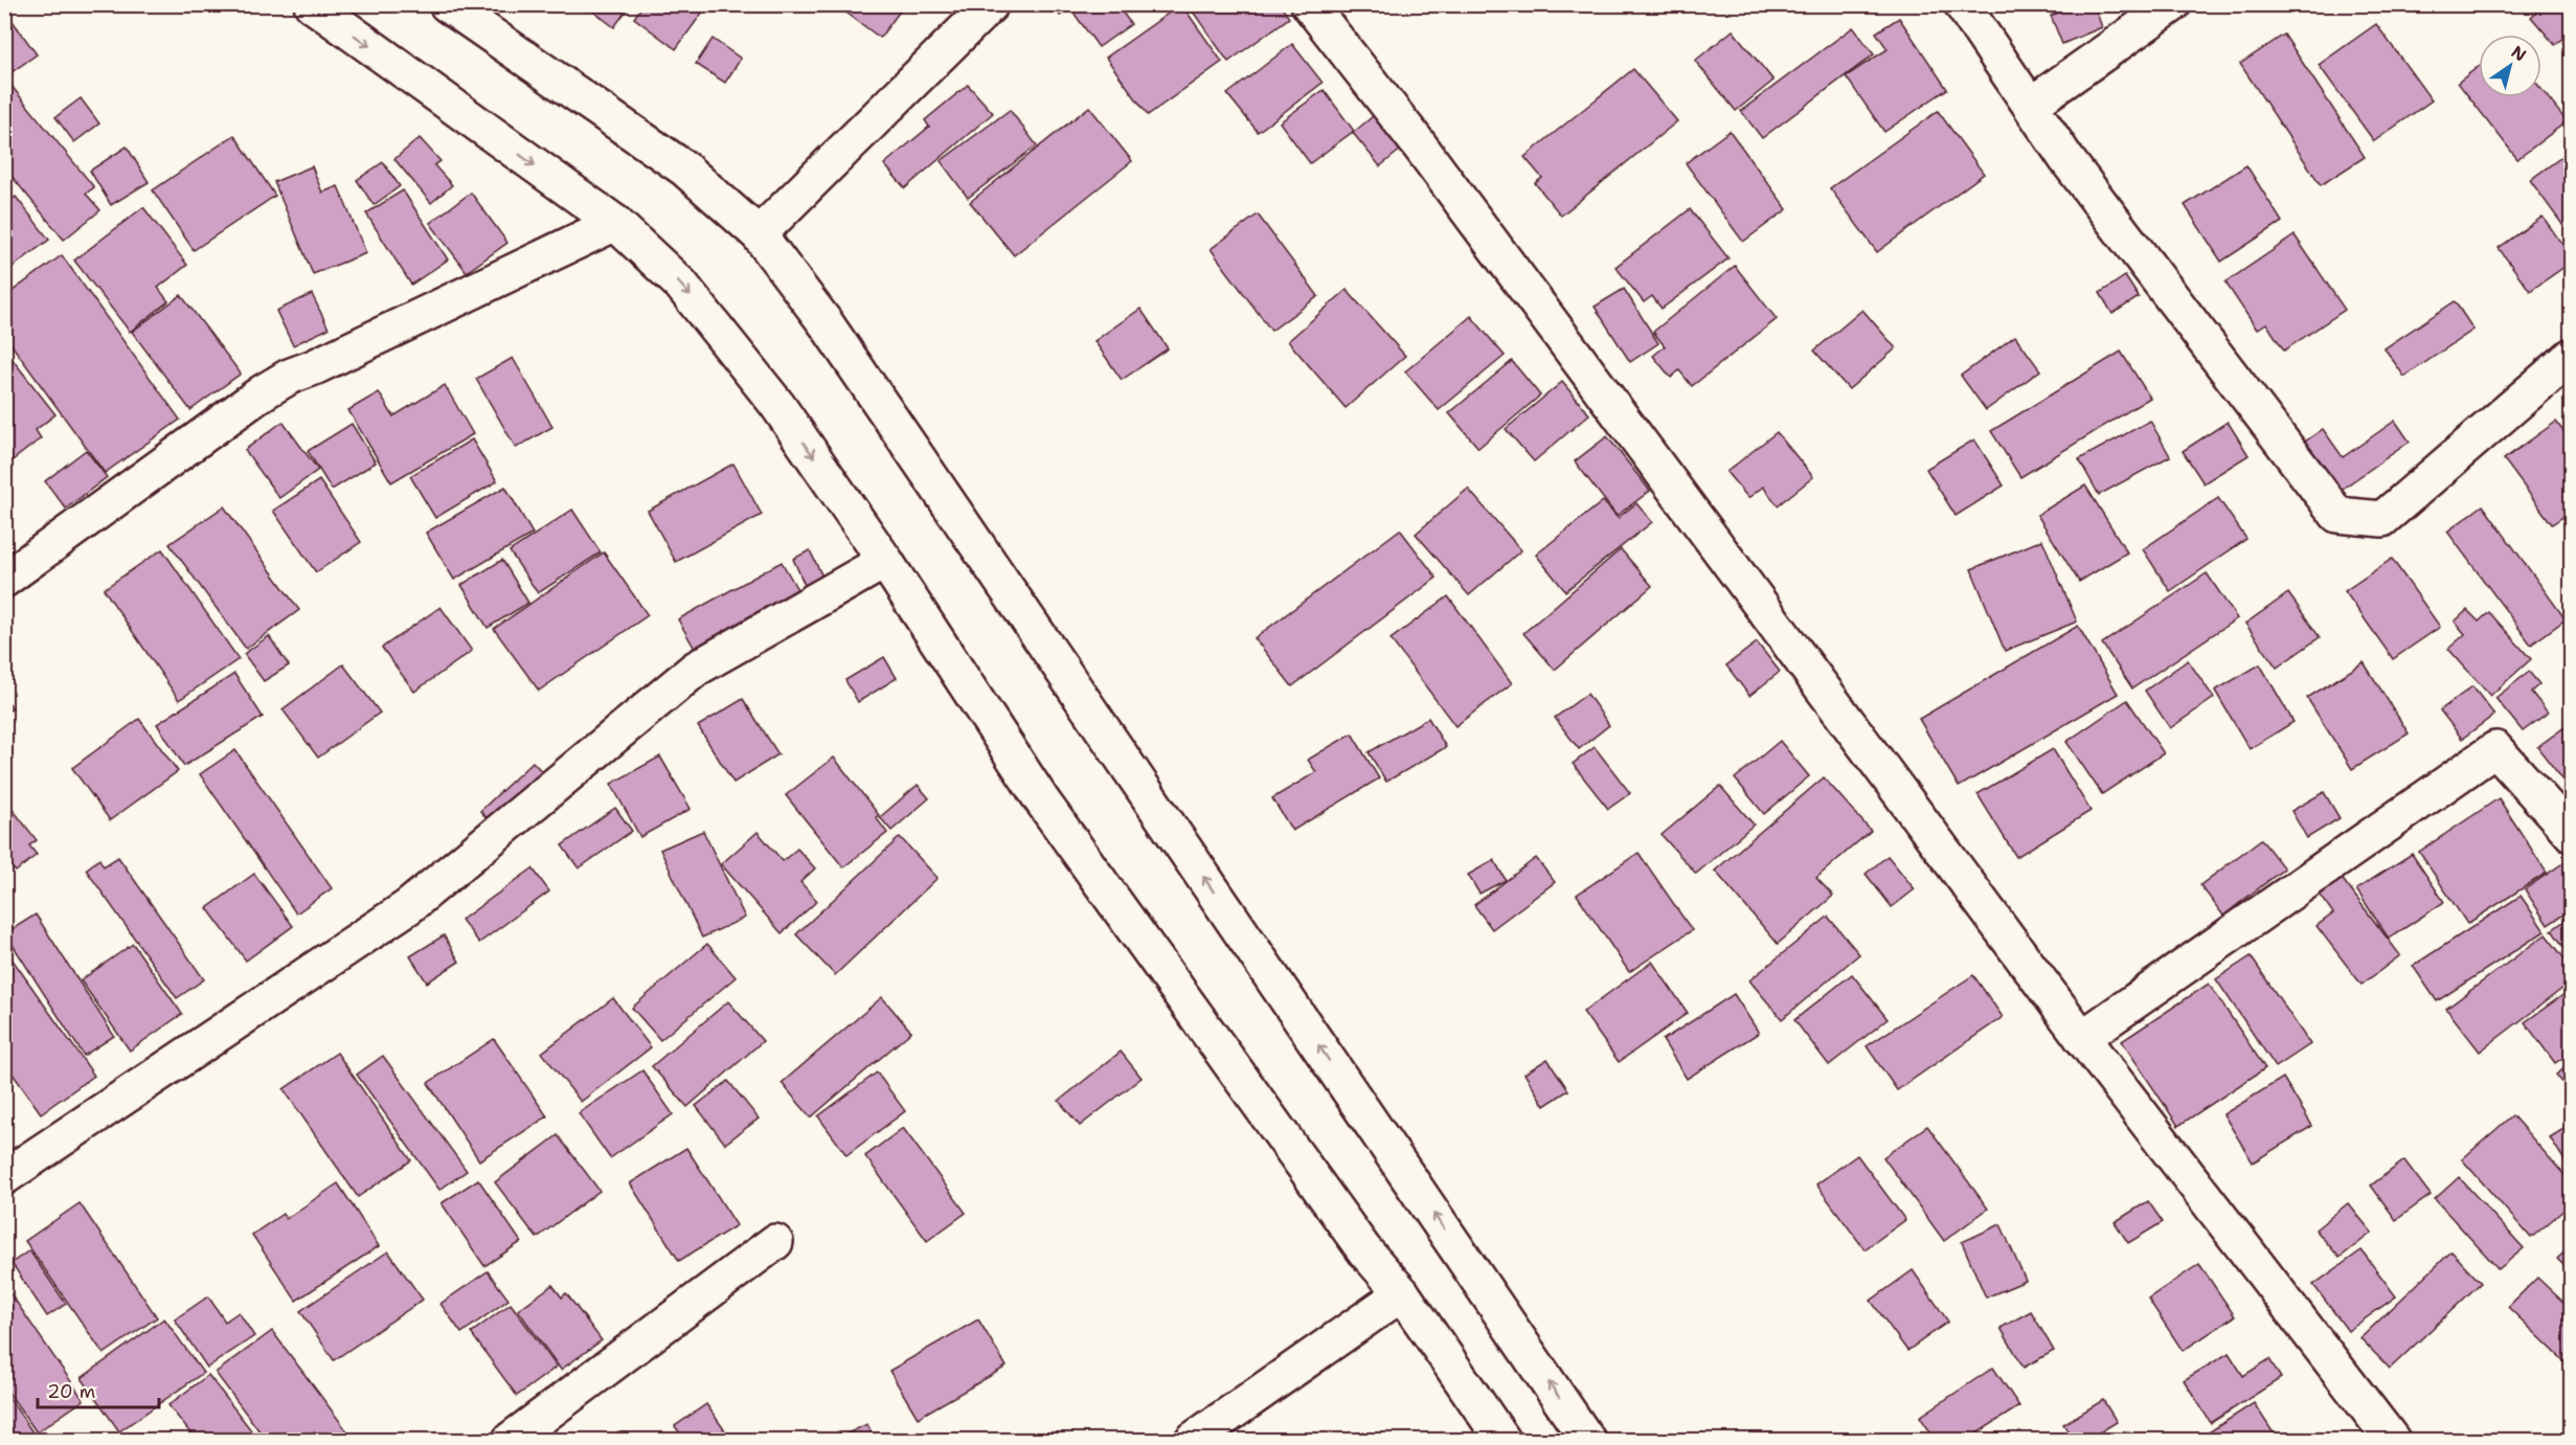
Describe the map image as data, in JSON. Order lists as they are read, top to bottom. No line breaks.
{"scale_bar":"20 m","north":"top right"}
